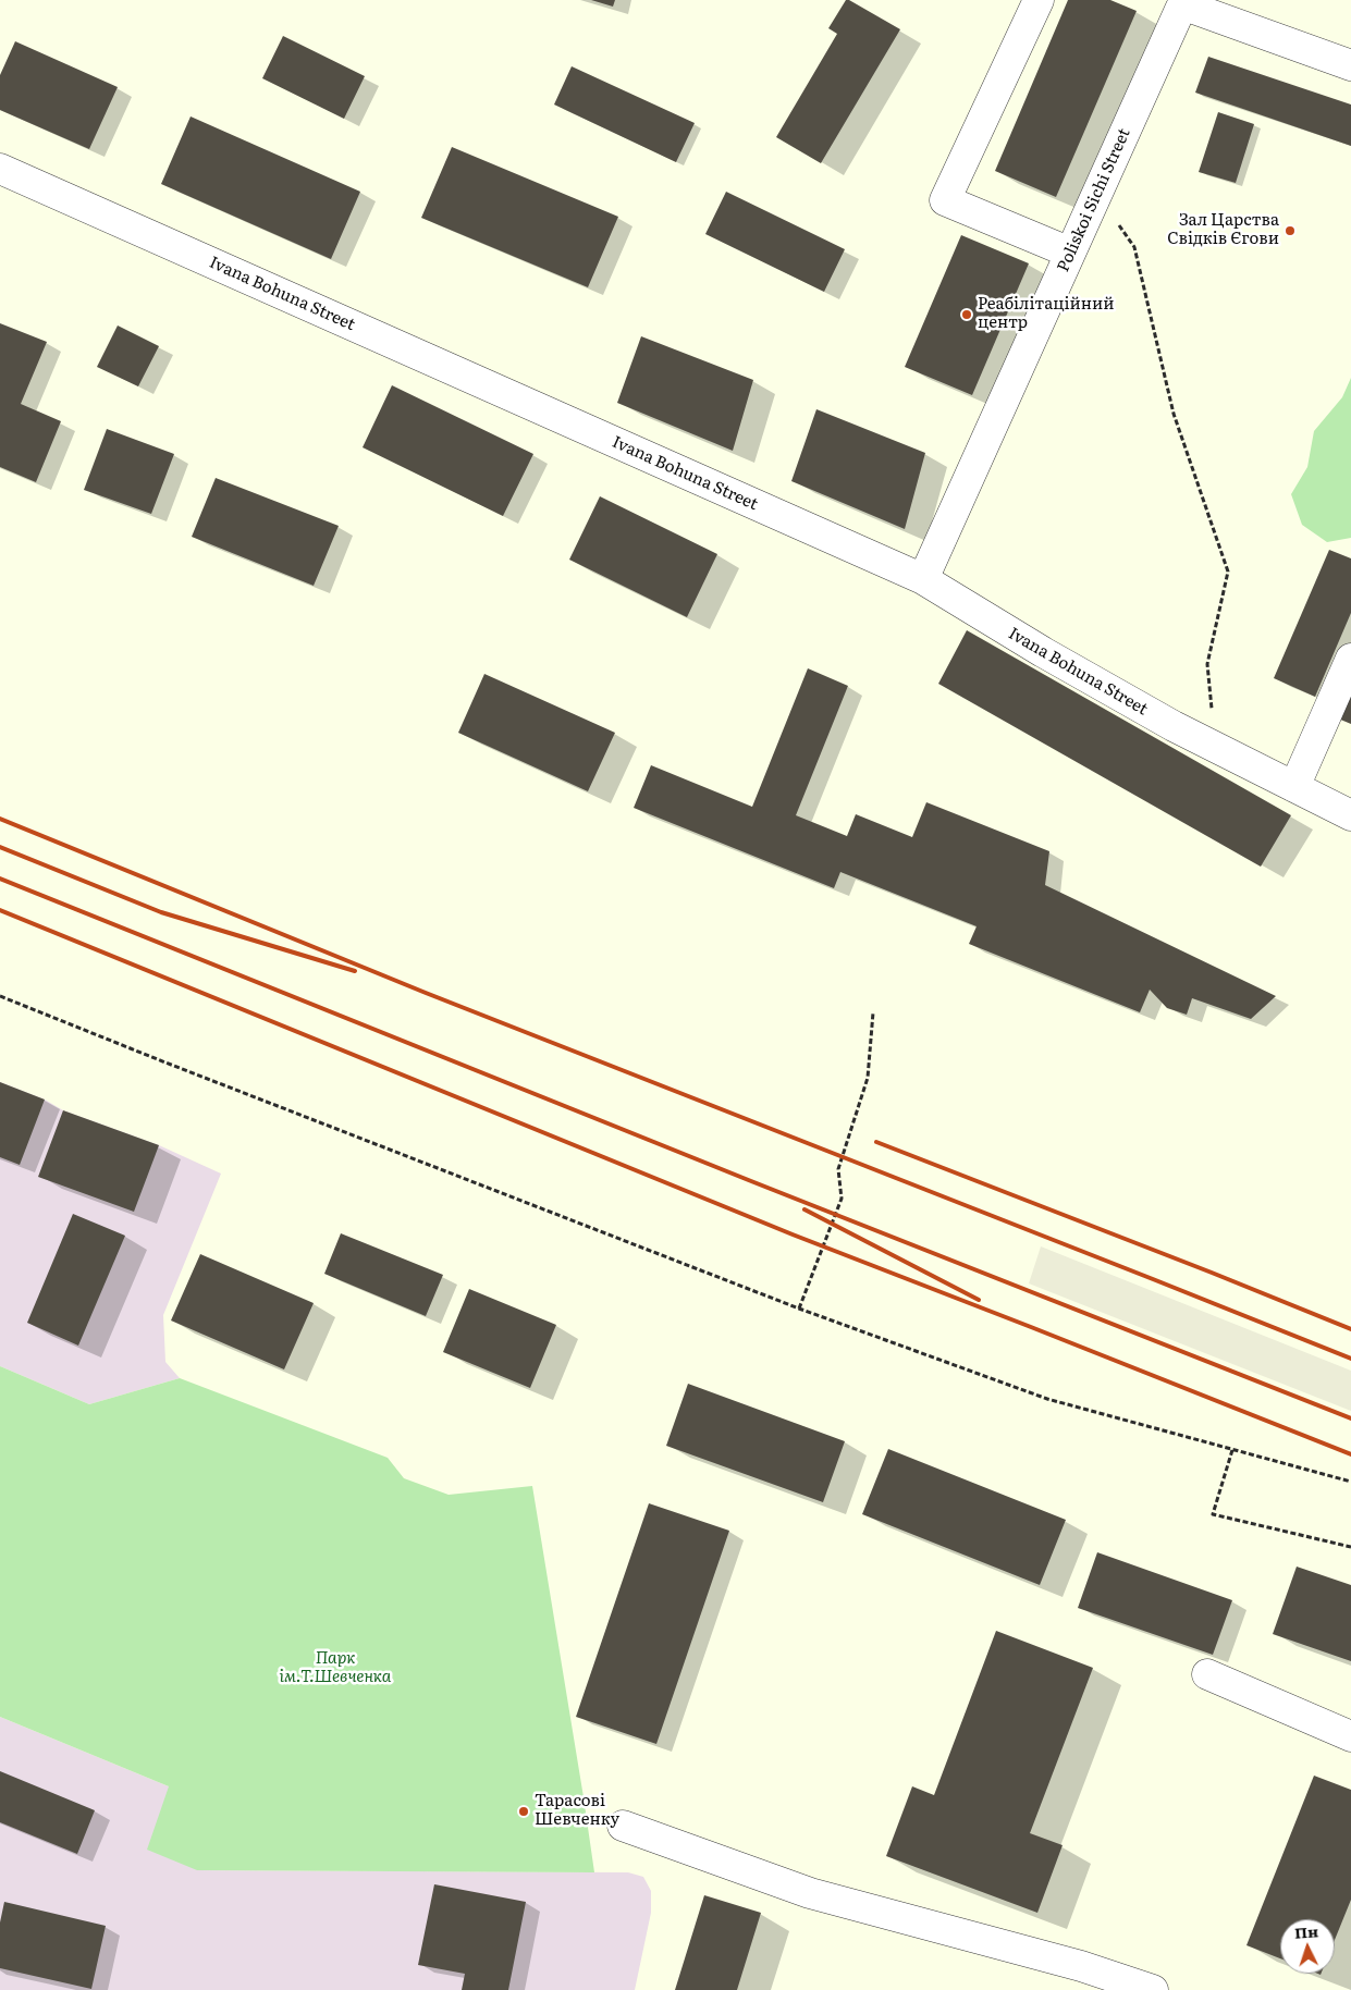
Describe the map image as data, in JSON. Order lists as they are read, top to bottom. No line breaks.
{"streets":{"street":["Poliskoi Sichi Street","Ivana Bohuna Street"]},"crossings":[["Poliskoi Sichi Street","Ivana Bohuna Street"]],"parks":["Парк ім.Т.Шевченка"],"places":["Зал Царства Свідків Єгови","Реабілітаційний центр","Тарасові Шевченку"],"north":"top"}
